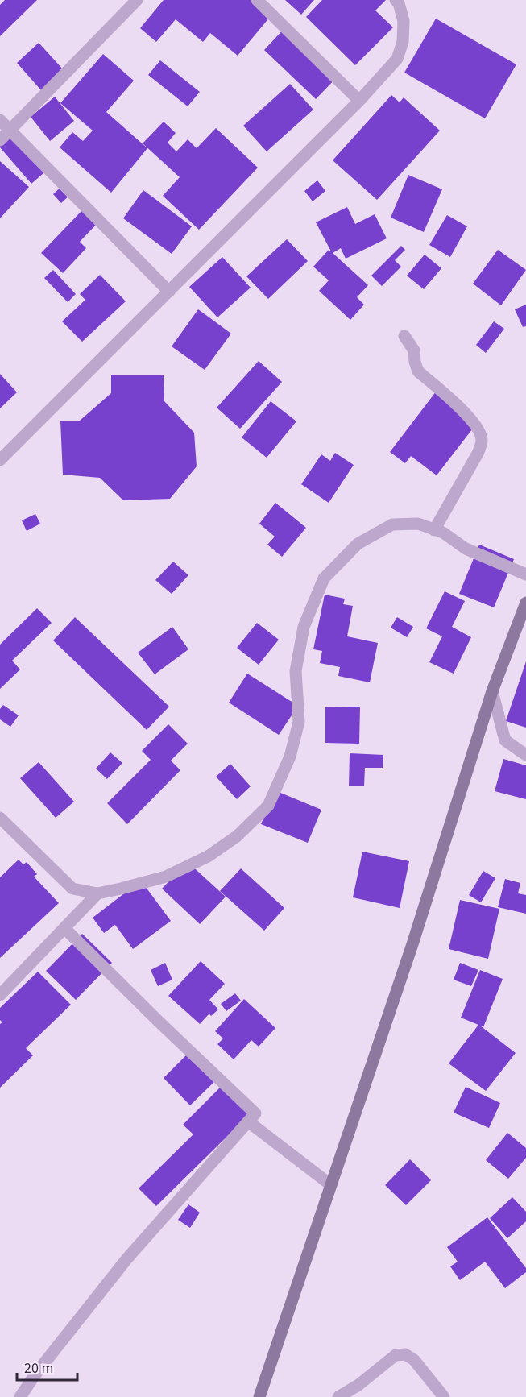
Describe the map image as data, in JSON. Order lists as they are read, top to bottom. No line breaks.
{"scale_bar":"20 m"}
